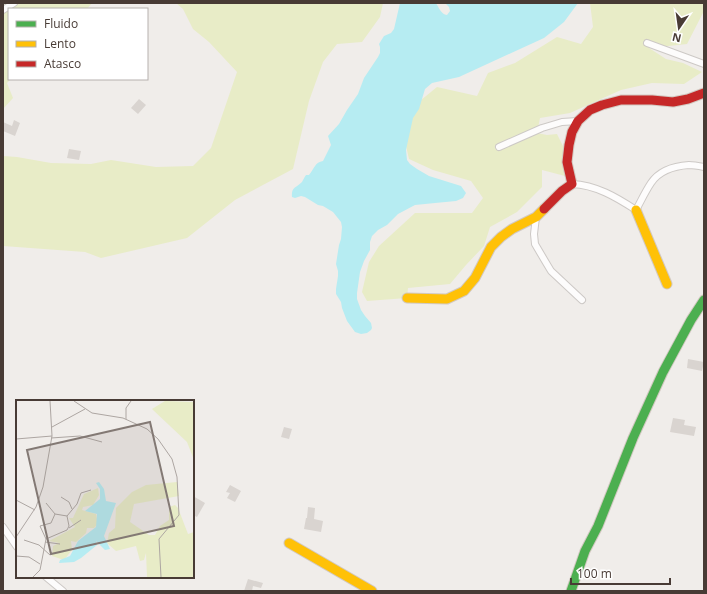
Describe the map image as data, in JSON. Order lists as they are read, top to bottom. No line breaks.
{"legend":["Fluido","Lento","Atasco"],"scale_bar":"100 m","north":"bottom"}
